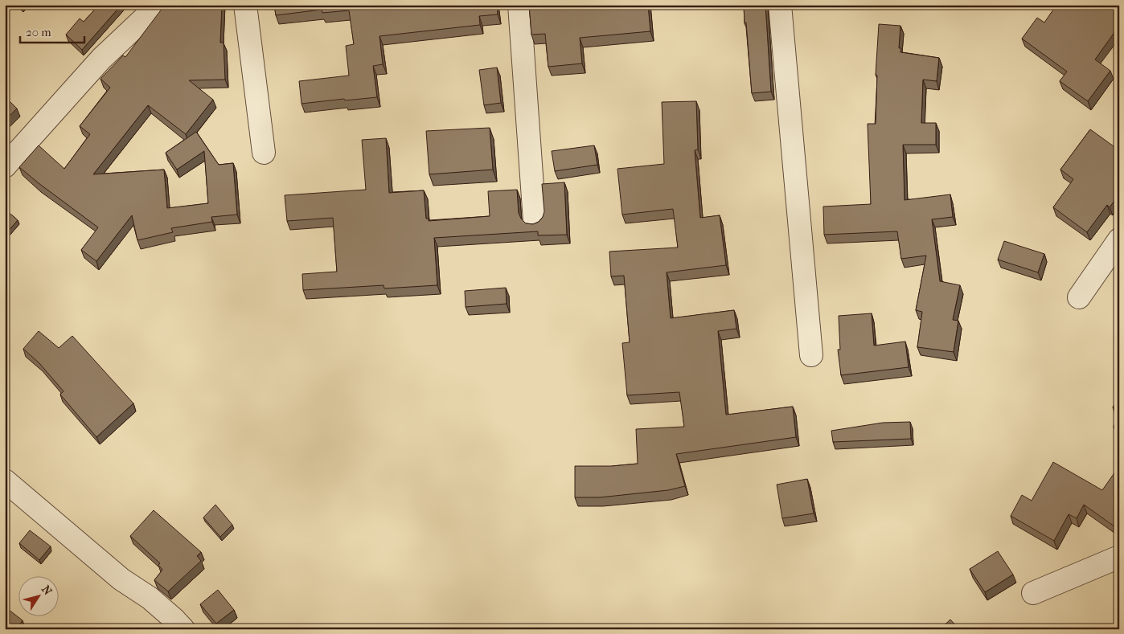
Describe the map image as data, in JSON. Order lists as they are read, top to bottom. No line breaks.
{"scale_bar":"20 m","north":"top right"}
